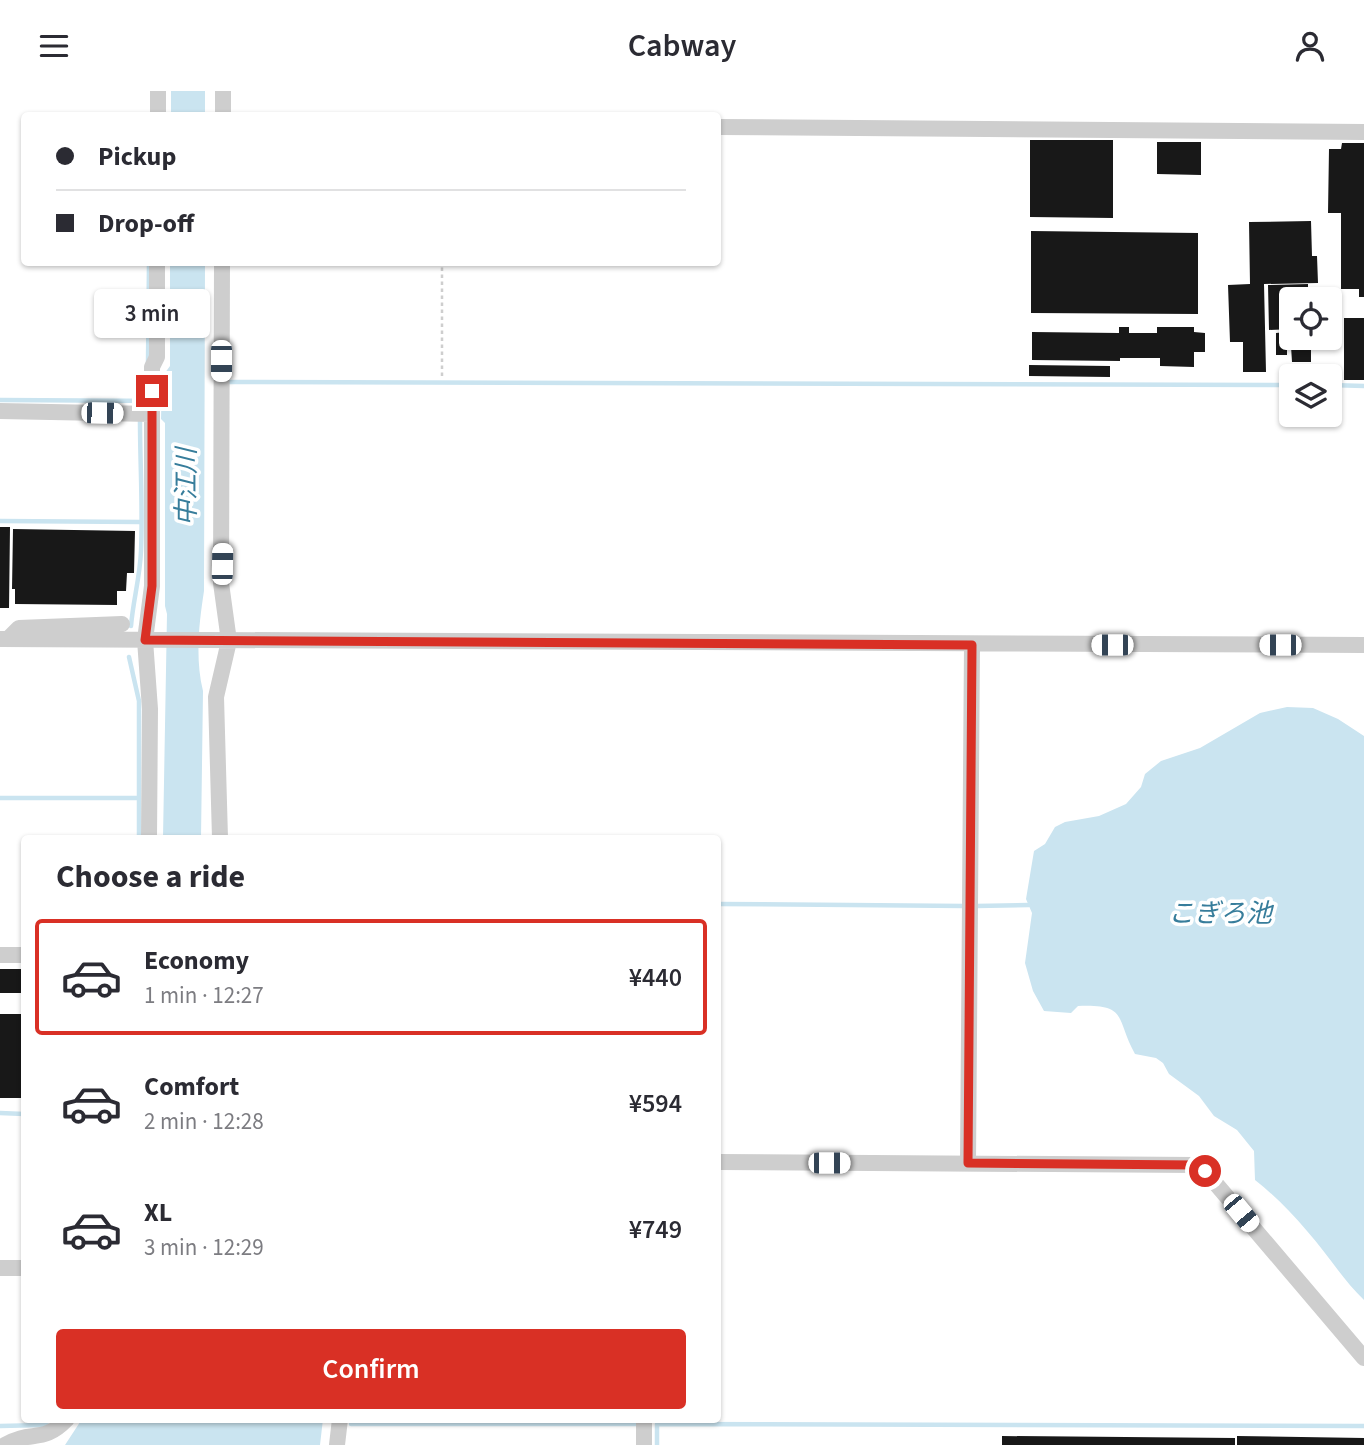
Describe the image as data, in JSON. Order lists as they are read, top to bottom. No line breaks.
{"water":["中江川","こぎろ池"],"page":{"header":"Cabway","banner":["Pickup","Drop-off"],"bubble":"3 min","heading":"Choose a ride","list":[{"name":"Economy","note":"1 min · 12:27","value":"¥440"},{"name":"Comfort","note":"2 min · 12:28","value":"¥594"},{"name":"XL","note":"3 min · 12:29","value":"¥749"}],"buttons":"Confirm"}}
